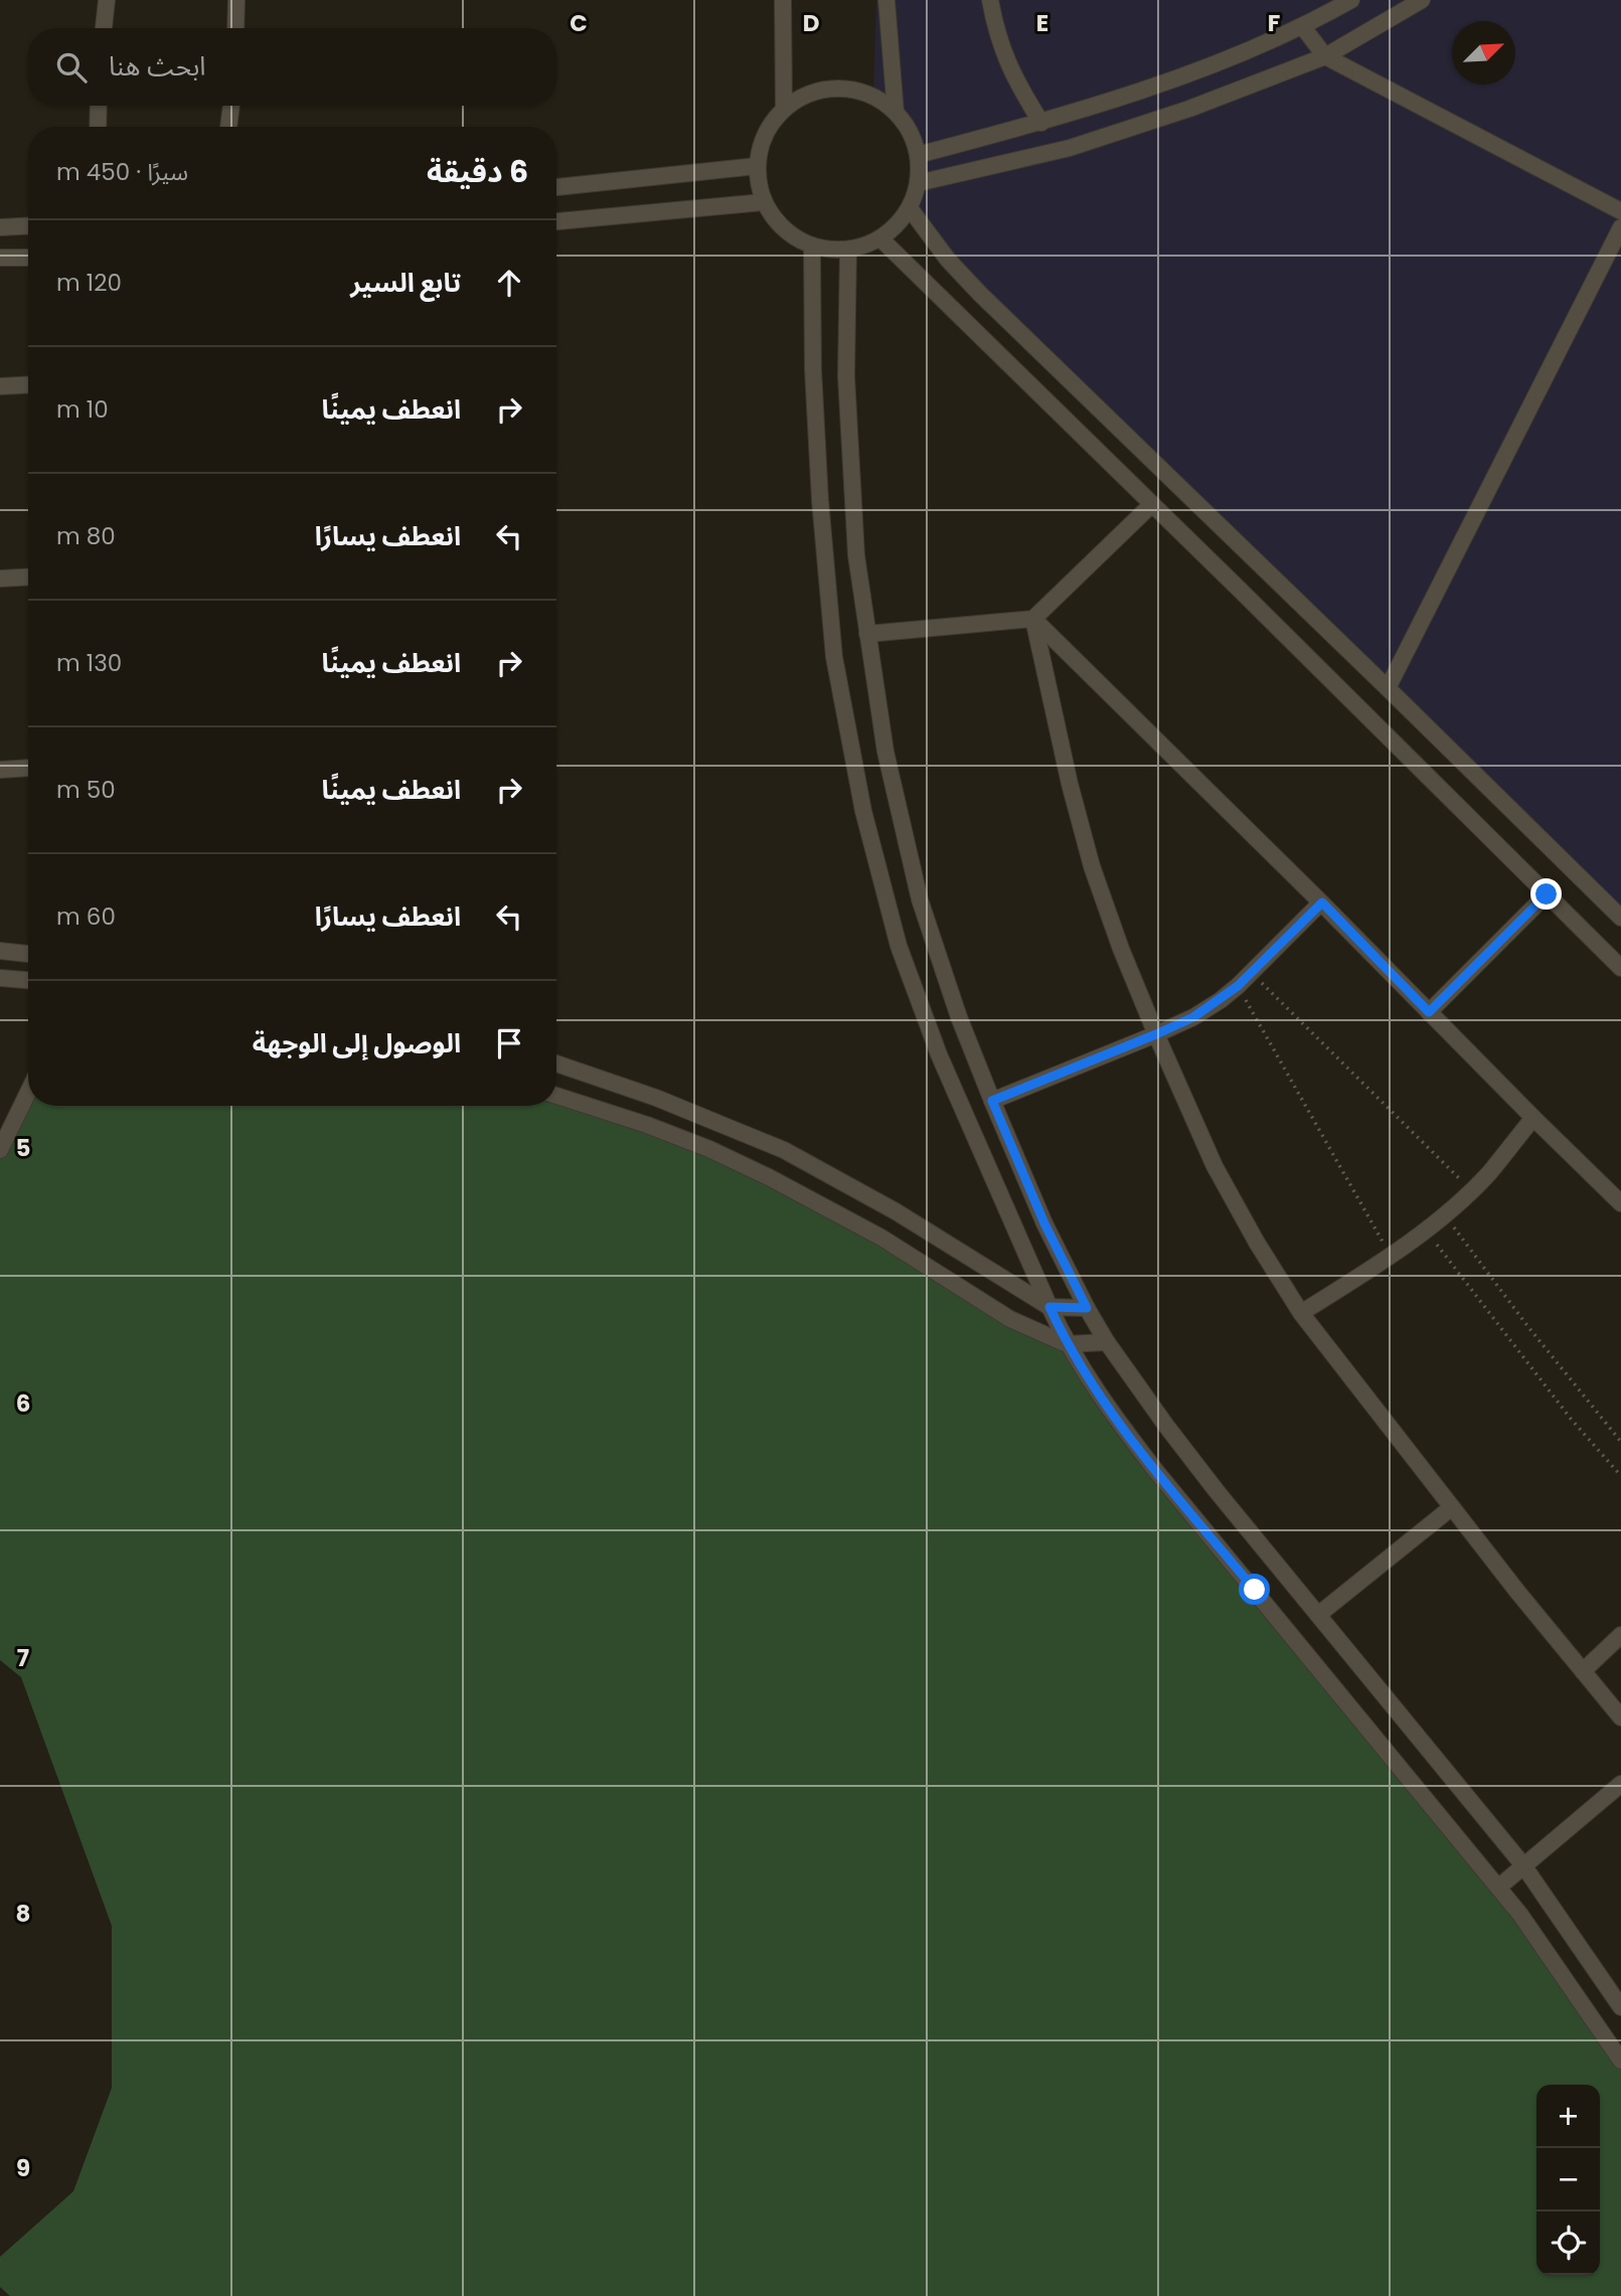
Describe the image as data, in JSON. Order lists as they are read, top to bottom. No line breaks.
{"north":"top right","page":{"search":"ابحث هنا","heading":["6 دقيقة","سيرًا · 450 m"],"list":[["تابع السير","120 m"],["انعطف يمينًا","10 m"],["انعطف يسارًا","80 m"],["انعطف يمينًا","130 m"],["انعطف يمينًا","50 m"],["انعطف يسارًا","60 m"],"الوصول إلى الوجهة"],"map_buttons":["+","−"]},"grid":{"columns":["C","D","E","F"],"rows":["5","6","7","8","9"]}}
